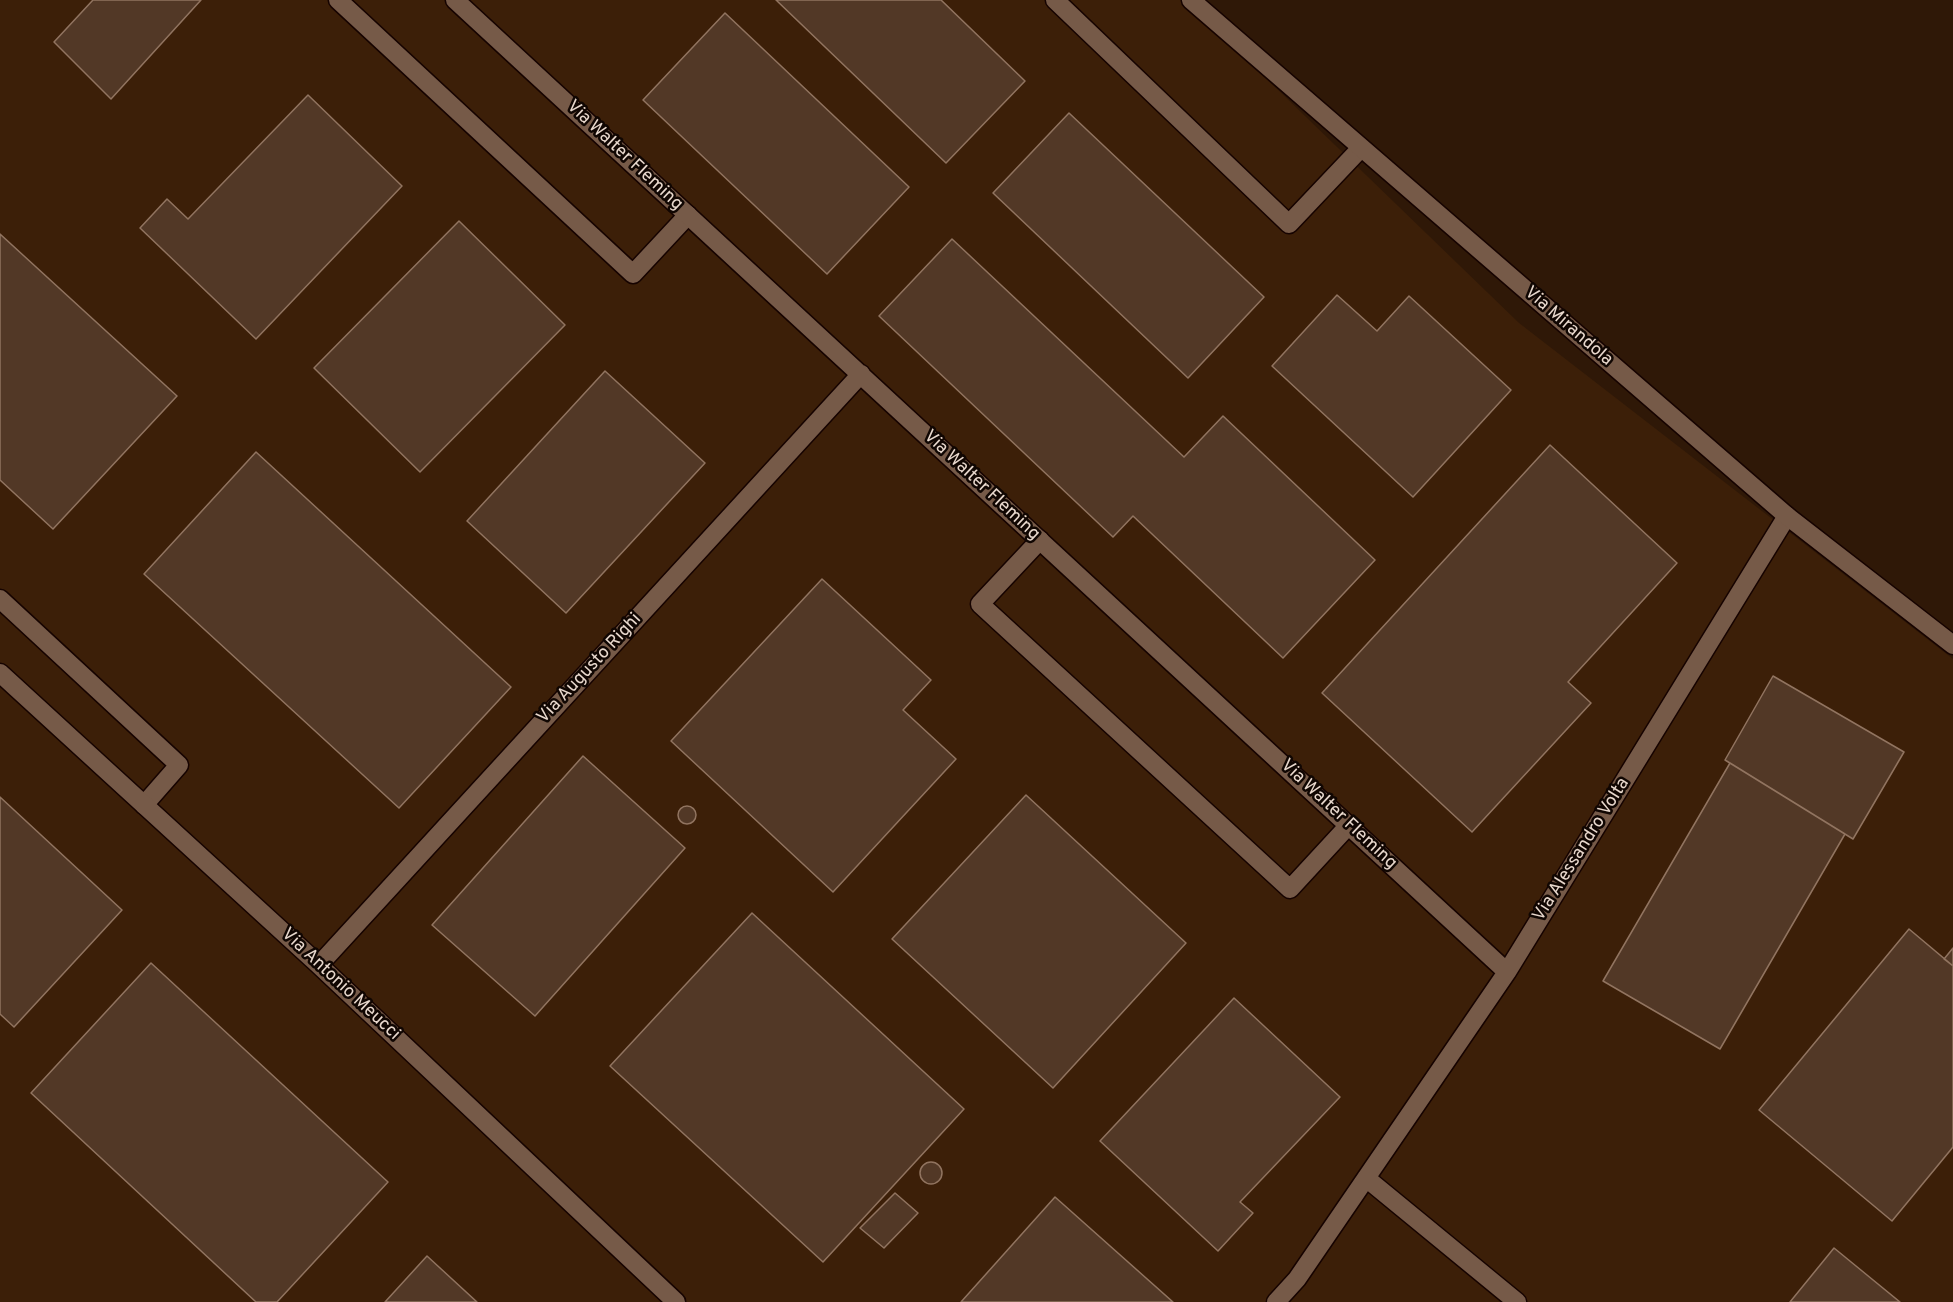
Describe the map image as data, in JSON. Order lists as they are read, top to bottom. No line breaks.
{"streets":{"street":["Via Walter Fleming","Via Mirandola","Via Augusto Righi","Via Alessandro Volta","Via Antonio Meucci"]},"crossings":[["Via Walter Fleming","Via Augusto Righi"],["Via Walter Fleming","Via Alessandro Volta"],["Via Mirandola","Via Alessandro Volta"],["Via Augusto Righi","Via Antonio Meucci"]]}
